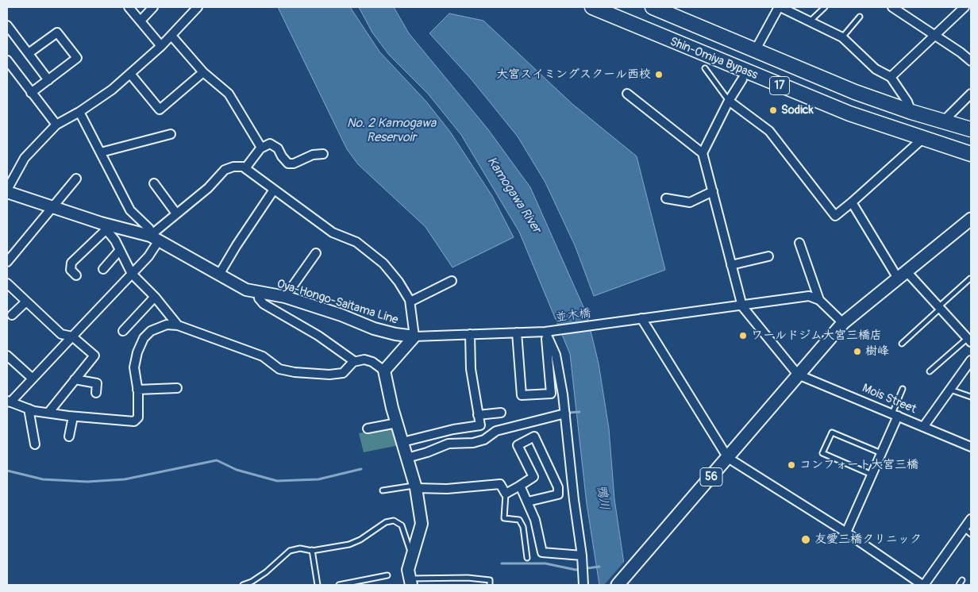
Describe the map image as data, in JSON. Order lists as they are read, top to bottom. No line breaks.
{"streets":{"highway":["Shin-Omiya Bypass","17"],"main road":["Oya-Hongo-Saitama Line","56"],"street":["並木橋","Mois Street"]},"crossings":[["Oya-Hongo-Saitama Line","並木橋"],["Mois Street","56"]],"water":["No. 2 Kamogawa Reservoir","Kamogawa River","鴨川"],"places":["大宮スイミングスクール西校","Sodick","ワールドジム大宮三橋店","樹峰","コンフォート大宮三橋","友愛三橋クリニック"]}
